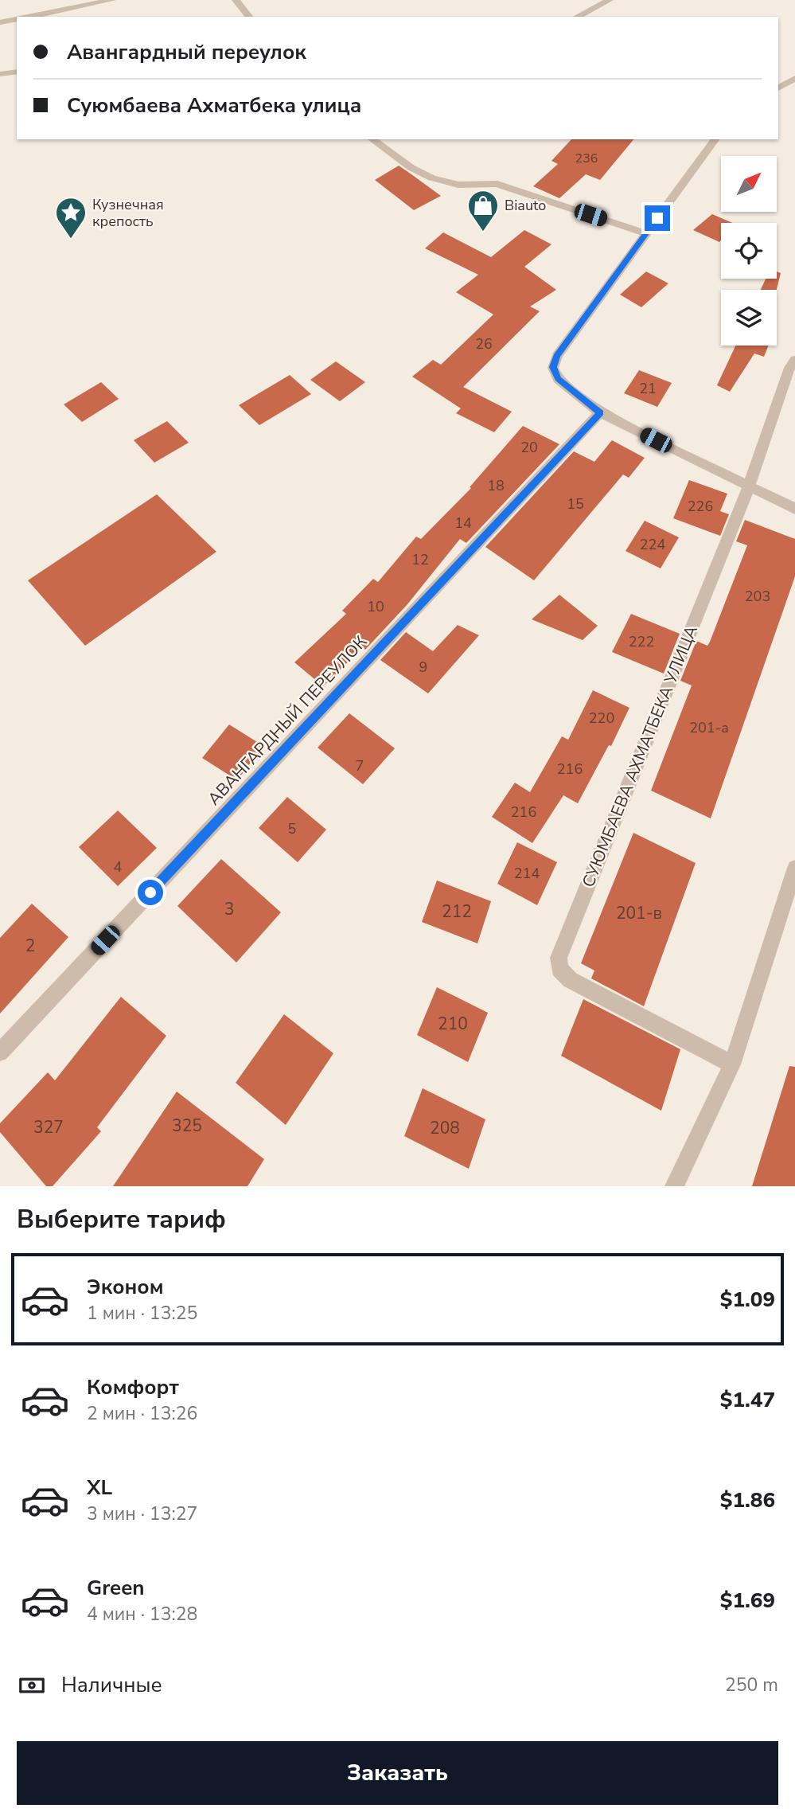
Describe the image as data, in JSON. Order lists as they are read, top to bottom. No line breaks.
{"streets":{"street":["АВАНГАРДНЫЙ ПЕРЕУЛОК","СУЮМБАЕВА АХМАТБЕКА УЛИЦА"]},"places":{"shop":["Biauto"],"place":["Кузнечная крепость"]},"house_numbers":["236","26","21","20","18","15","226","14","224","12","203","10","222","9","220","201-a","7","216","216","5","4","214","3","212","201-в","2","210","325","327","208"],"north":"top right","page":{"banner":["Авангардный переулок","Суюмбаева Ахматбека улица"],"heading":"Выберите тариф","list":[{"name":"Эконом","note":"1 мин · 13:25","value":"$1.09"},{"name":"Комфорт","note":"2 мин · 13:26","value":"$1.47"},{"name":"XL","note":"3 мин · 13:27","value":"$1.86"},{"name":"Green","note":"4 мин · 13:28","value":"$1.69"}],"pay":["Наличные","250 m"],"buttons":"Заказать"}}
